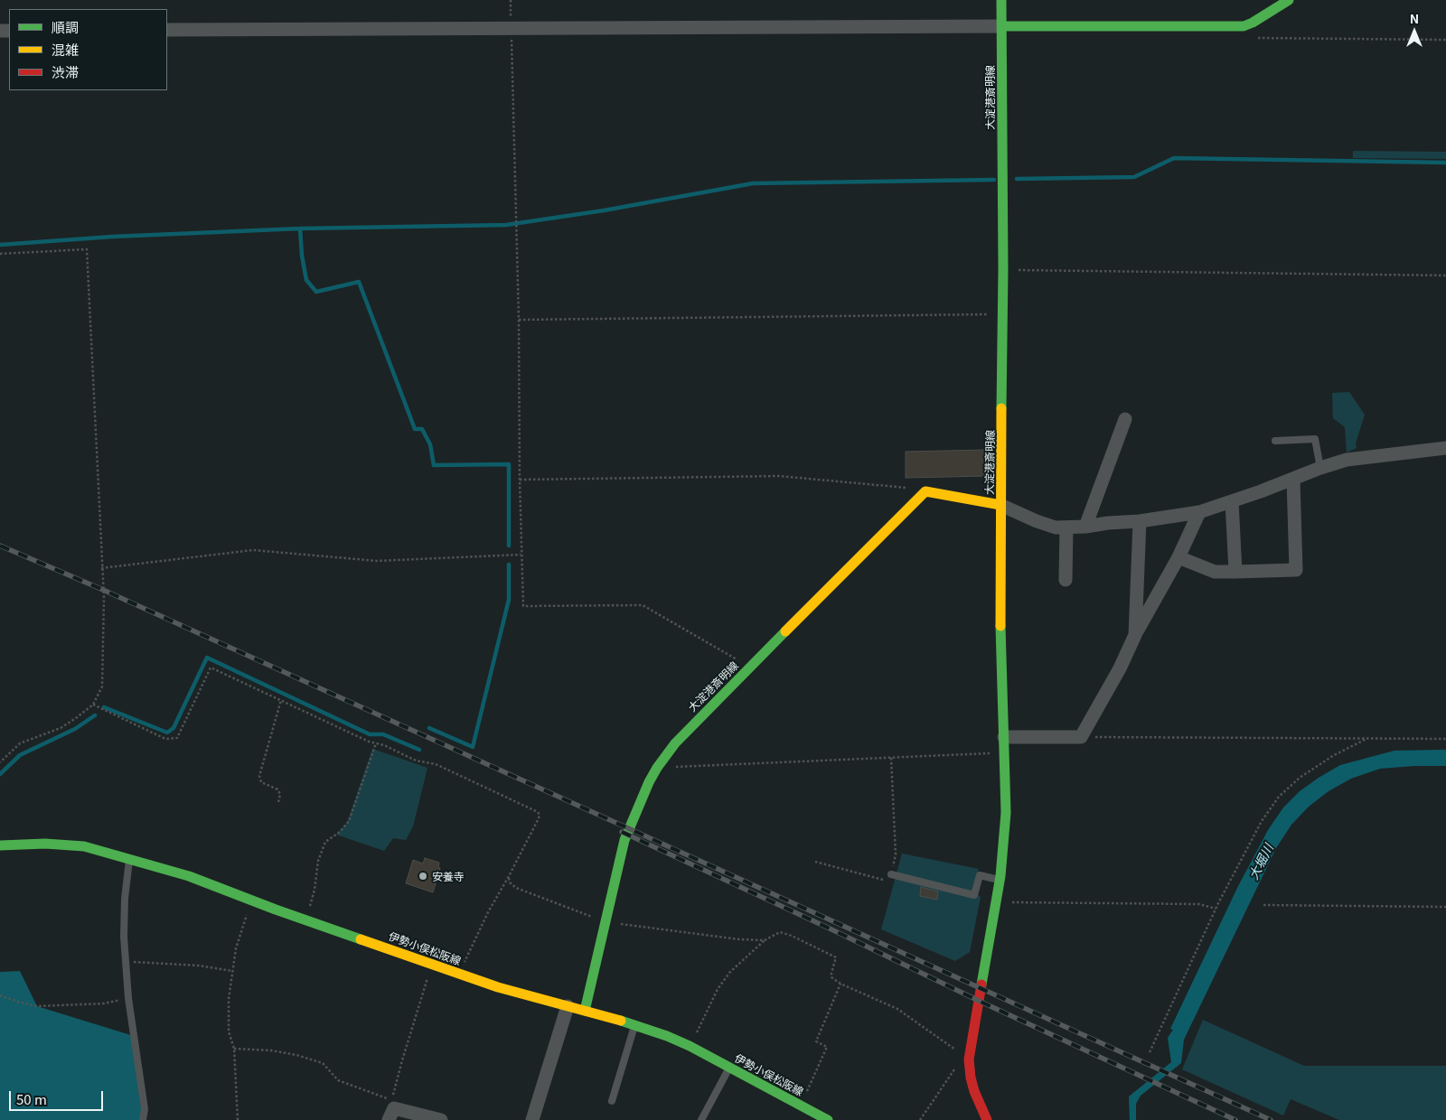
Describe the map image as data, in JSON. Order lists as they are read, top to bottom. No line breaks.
{"streets":{"main road":["大淀港斎明線","伊勢小俣松阪線"]},"crossings":[["大淀港斎明線","伊勢小俣松阪線"]],"water":["大堀川"],"places":["安養寺"],"legend":["順調","混雑","渋滞"],"scale_bar":"50 m","north":"top"}
